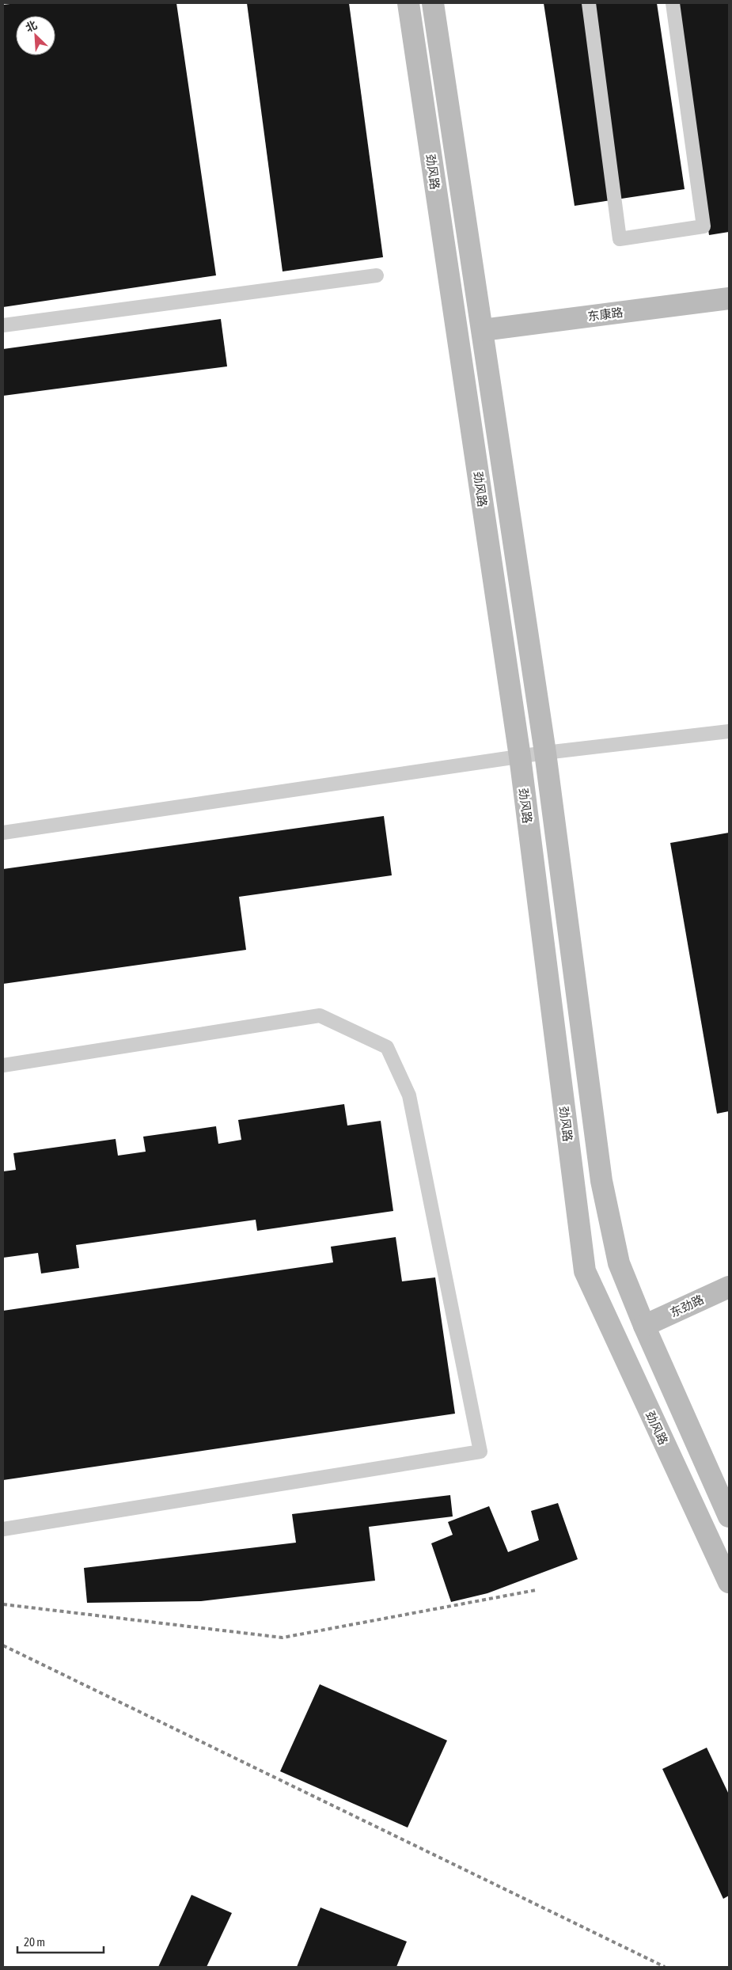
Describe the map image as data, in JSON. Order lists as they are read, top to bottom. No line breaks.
{"streets":{"street":["劲风路","东康路","东劲路"]},"scale_bar":"20 m","north":"top left"}
